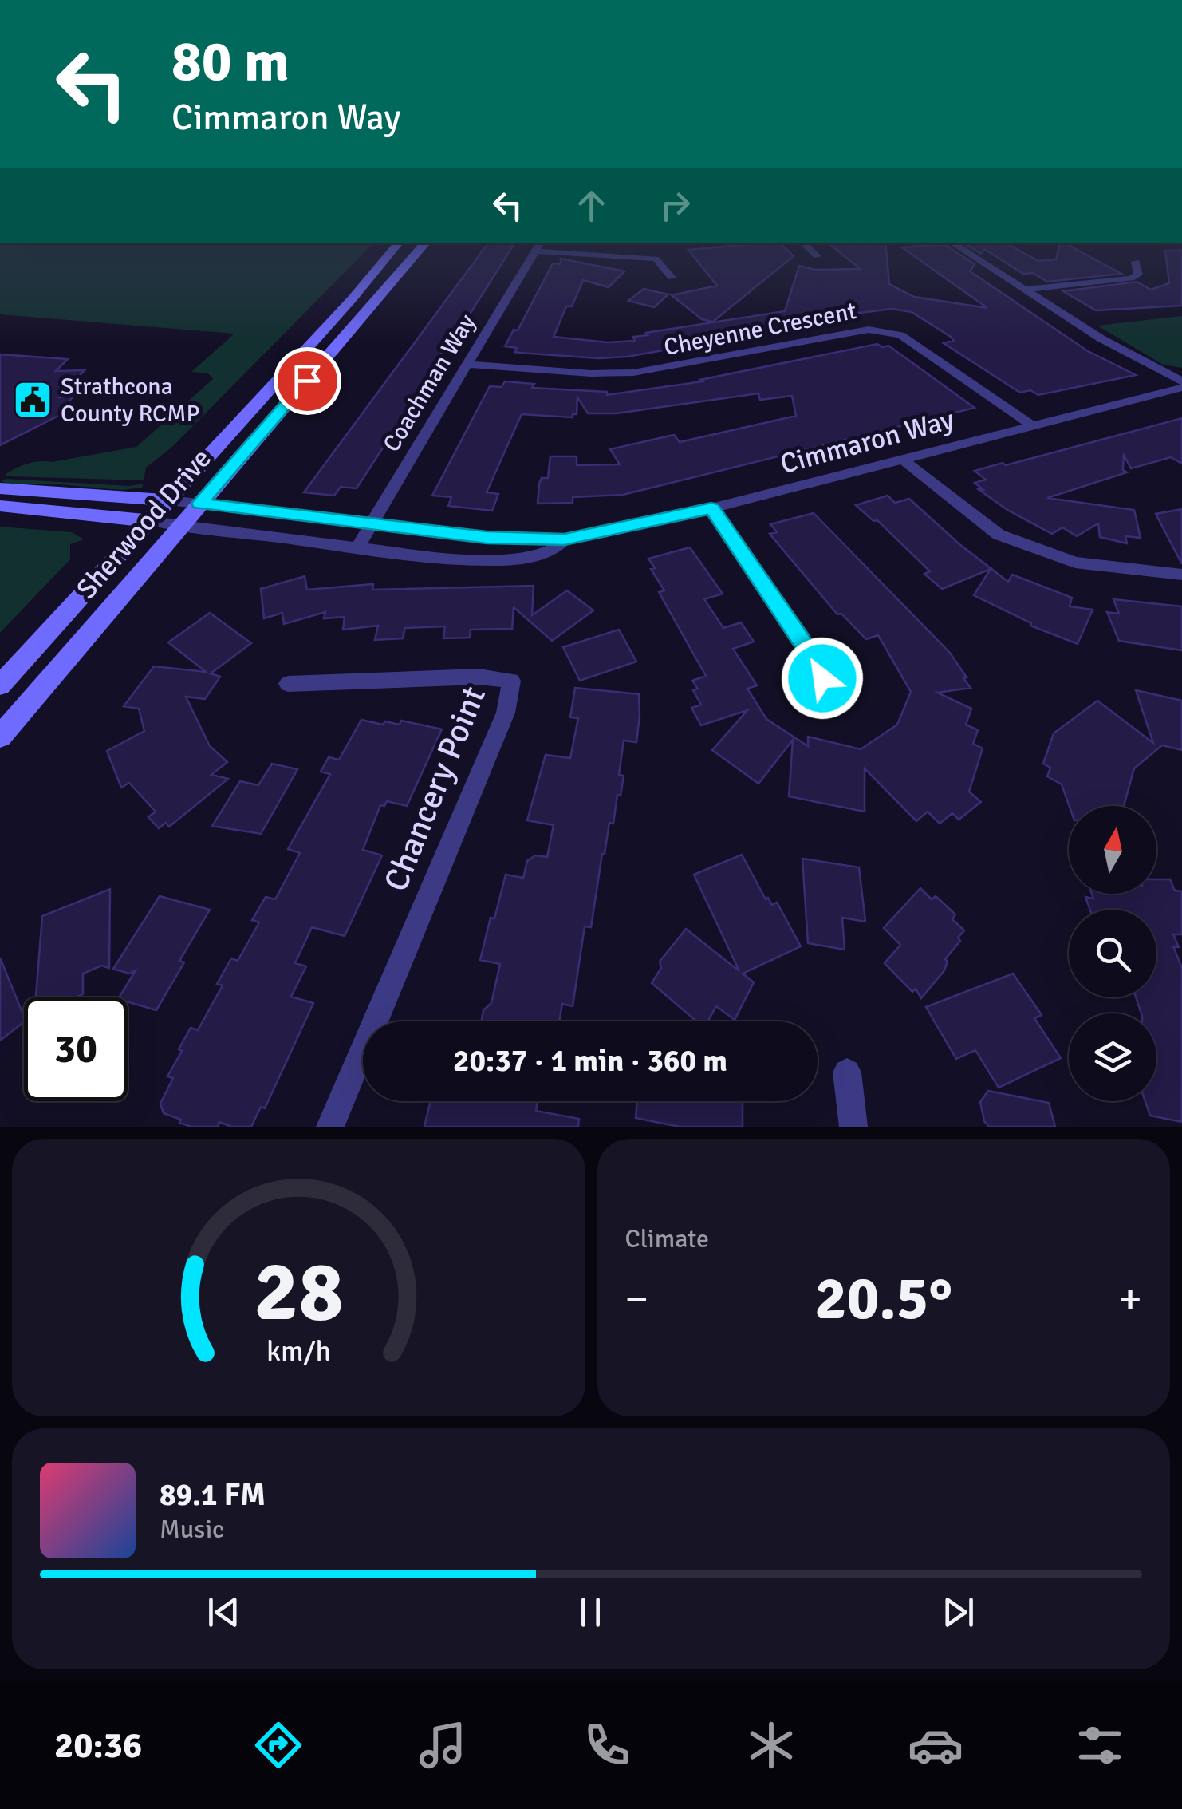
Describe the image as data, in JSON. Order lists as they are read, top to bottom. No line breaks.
{"streets":{"main road":["Sherwood Drive"],"street":["Cheyenne Crescent","Coachman Way","Cimmaron Way","Chancery Point"]},"crossings":[["Cheyenne Crescent","Coachman Way"],["Cheyenne Crescent","Cimmaron Way"],["Coachman Way","Cimmaron Way"],["Cimmaron Way","Sherwood Drive"]],"places":{"public building":["Strathcona County RCMP"]},"north":"top","page":{"turn":["80 m","Cimmaron Way"],"limit":"30","trip":"20:37 · 1 min · 360 m","tile":"Climate","heat":["−","20.5°","+"],"song":["89.1 FM","Music"],"tabs":"20:36","gauge":["28","km/h"]}}
